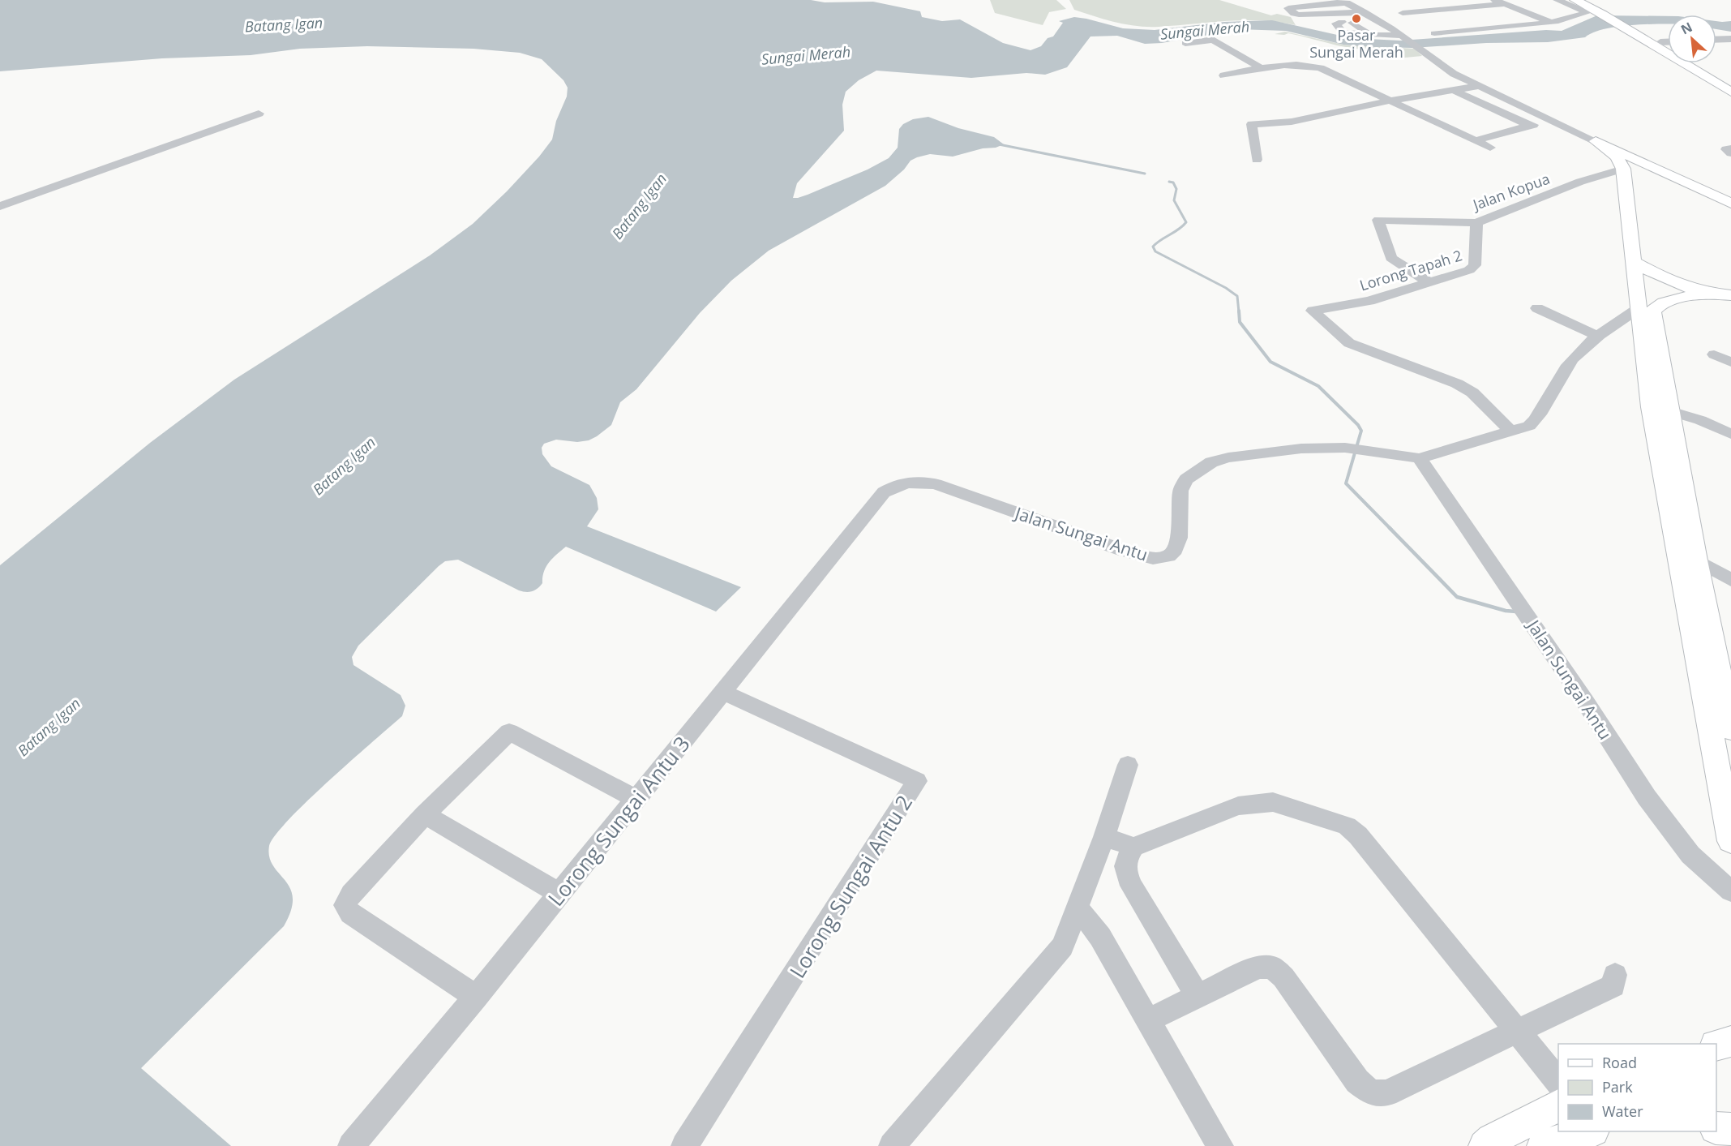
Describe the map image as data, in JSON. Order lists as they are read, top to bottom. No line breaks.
{"streets":{"street":["Jalan Kopua","Lorong Tapah 2","Jalan Sungai Antu","Lorong Sungai Antu 3","Lorong Sungai Antu 2"]},"crossings":[["Jalan Kopua","Lorong Tapah 2"],["Lorong Tapah 2","Jalan Sungai Antu"],["Jalan Sungai Antu","Lorong Sungai Antu 3"],["Lorong Sungai Antu 3","Lorong Sungai Antu 2"]],"water":["Batang Igan","Sungai Merah"],"places":["Pasar Sungai Merah"],"legend":["Road","Park","Water"],"north":"top left"}
